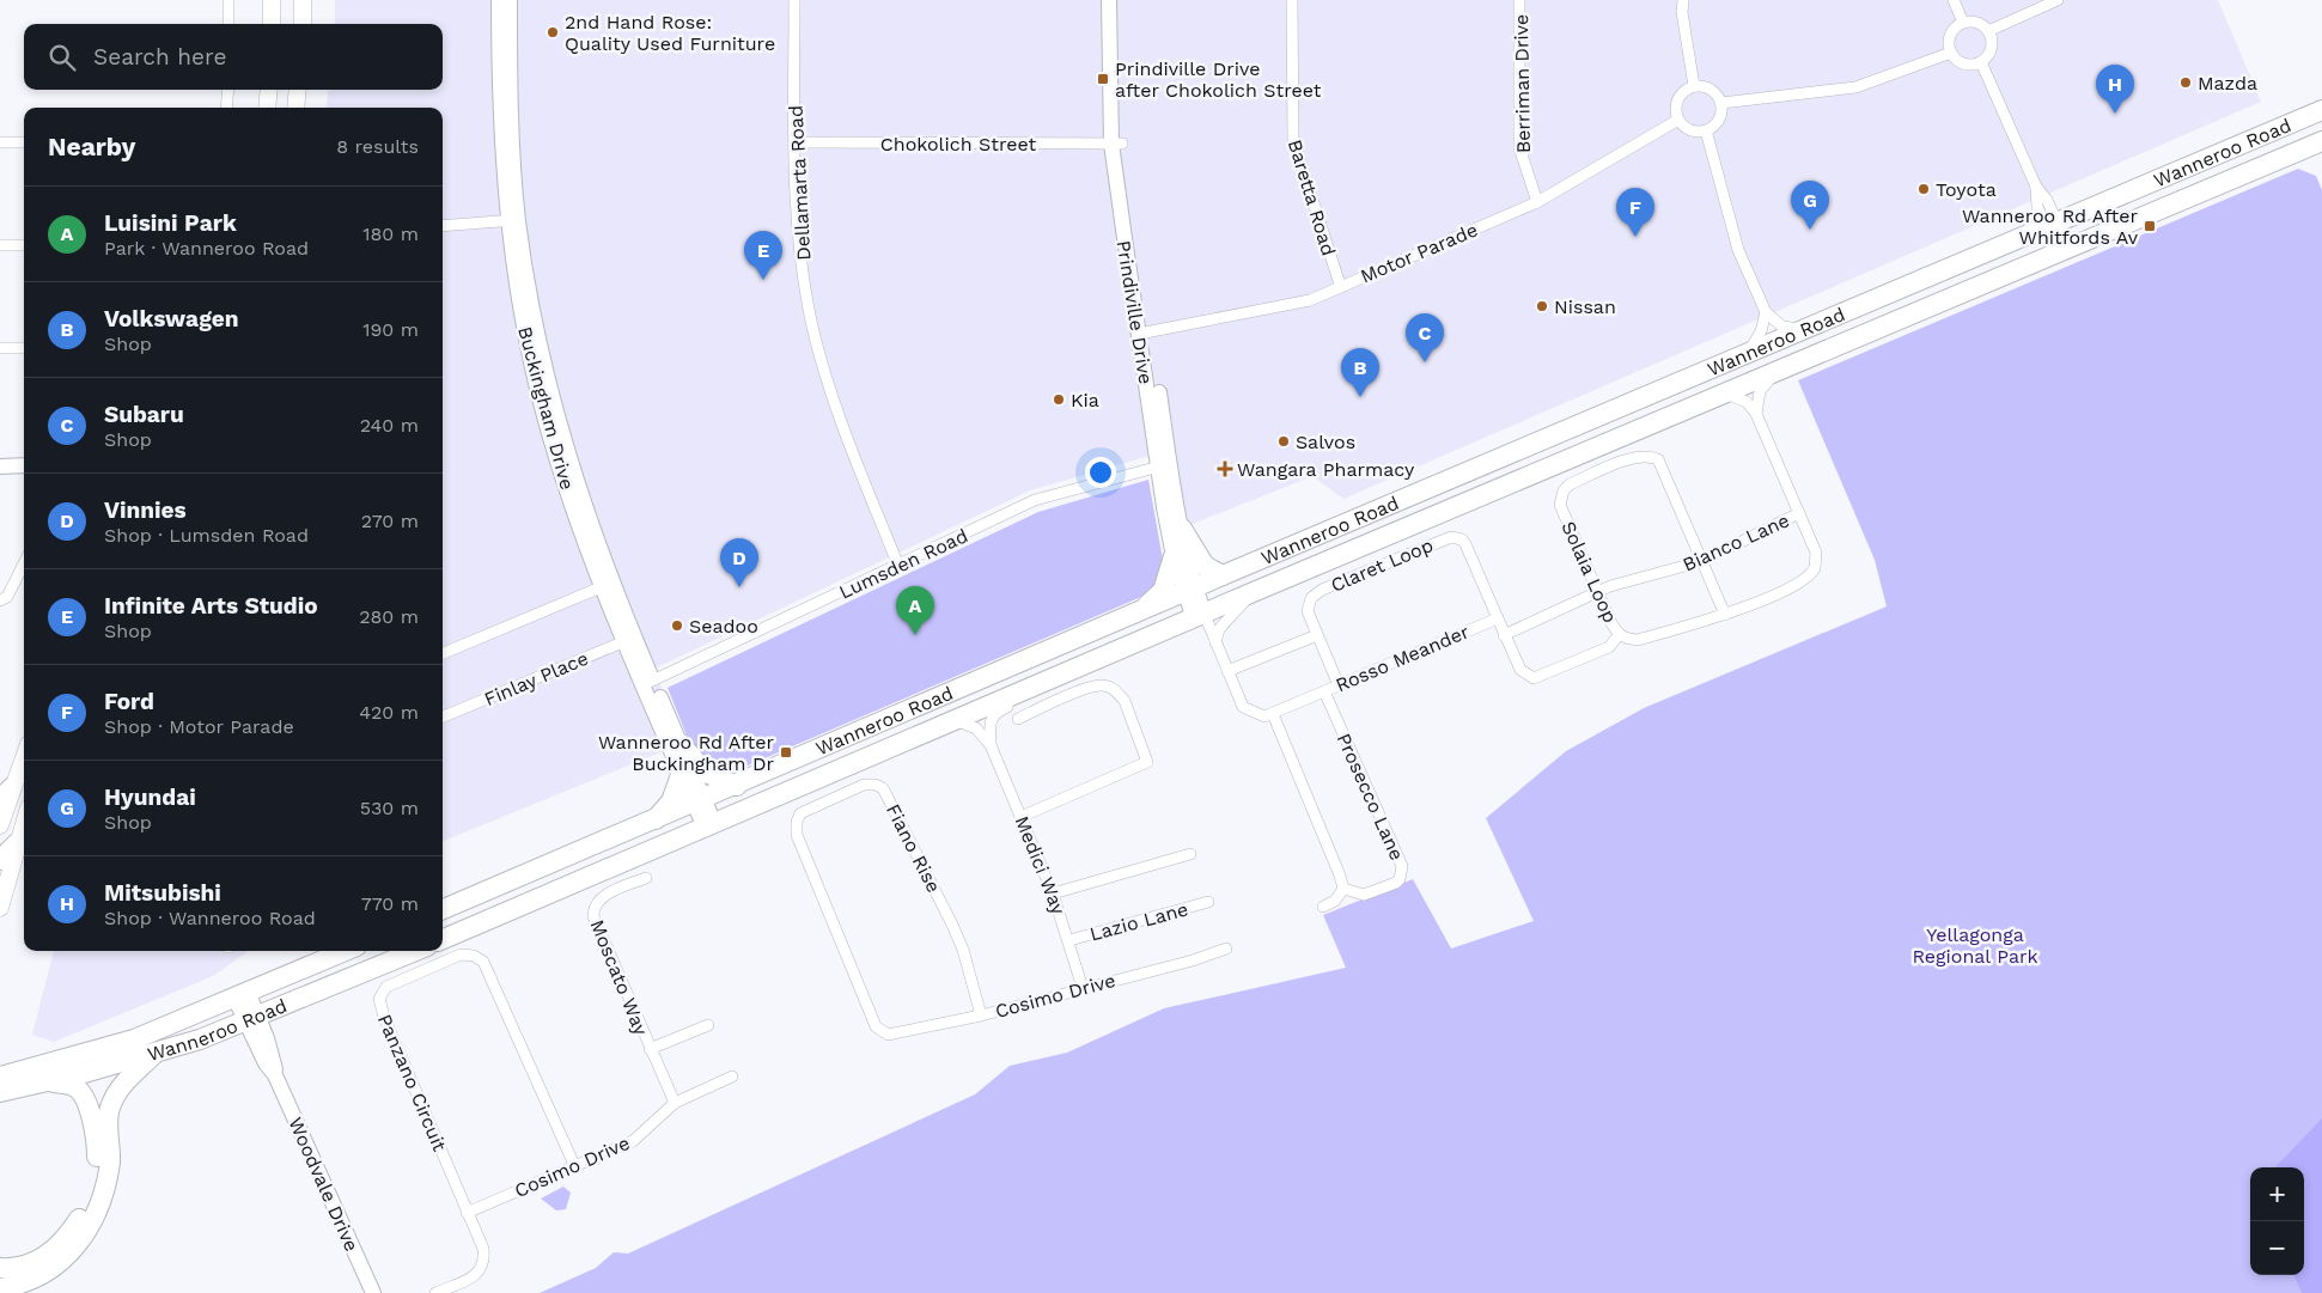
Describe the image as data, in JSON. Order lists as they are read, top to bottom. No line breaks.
{"streets":{"highway":["Wanneroo Road"],"street":["Berriman Drive","Chokolich Street","Dellamarta Road","Baretta Road","Motor Parade","Prindiville Drive","Buckingham Drive","Bianco Lane","Lumsden Road","Claret Loop","Solaia Loop","Rosso Meander","Finlay Place","Prosecco Lane","Fiano Rise","Medici Way","Lazio Lane","Moscato Way","Cosimo Drive","Panzano Circuit","Woodvale Drive"]},"crossings":[["Berriman Drive","Motor Parade"],["Chokolich Street","Dellamarta Road"],["Chokolich Street","Prindiville Drive"],["Wanneroo Road","Prindiville Drive"],["Wanneroo Road","Buckingham Drive"],["Wanneroo Road","Solaia Loop"],["Wanneroo Road","Medici Way"],["Wanneroo Road","Woodvale Drive"],["Dellamarta Road","Lumsden Road"],["Baretta Road","Motor Parade"],["Motor Parade","Prindiville Drive"],["Prindiville Drive","Lumsden Road"],["Buckingham Drive","Lumsden Road"],["Buckingham Drive","Finlay Place"],["Bianco Lane","Solaia Loop"],["Claret Loop","Rosso Meander"],["Rosso Meander","Prosecco Lane"],["Fiano Rise","Cosimo Drive"],["Medici Way","Lazio Lane"],["Medici Way","Cosimo Drive"],["Moscato Way","Cosimo Drive"],["Cosimo Drive","Panzano Circuit"]],"parks":["Yellagonga Regional Park"],"places":{"other":["2nd Hand Rose: Quality Used Furniture","Mazda","Toyota","Nissan","Kia","Salvos","Seadoo"],"transit":["Prindiville Drive after Chokolich Street","Wanneroo Rd After Whitfords Av","Wanneroo Rd After Buckingham Dr"],"health":["Wangara Pharmacy"]},"page":{"search":"Search here","pins":["H","G","F","E","C","B","D","A"],"heading":["Nearby","8 results"],"list":[{"mark":"A","name":"Luisini Park","note":"Park · Wanneroo Road","value":"180 m"},{"mark":"B","name":"Volkswagen","note":"Shop","value":"190 m"},{"mark":"C","name":"Subaru","note":"Shop","value":"240 m"},{"mark":"D","name":"Vinnies","note":"Shop · Lumsden Road","value":"270 m"},{"mark":"E","name":"Infinite Arts Studio","note":"Shop","value":"280 m"},{"mark":"F","name":"Ford","note":"Shop · Motor Parade","value":"420 m"},{"mark":"G","name":"Hyundai","note":"Shop","value":"530 m"},{"mark":"H","name":"Mitsubishi","note":"Shop · Wanneroo Road","value":"770 m"}],"map_buttons":["+","−"]}}
